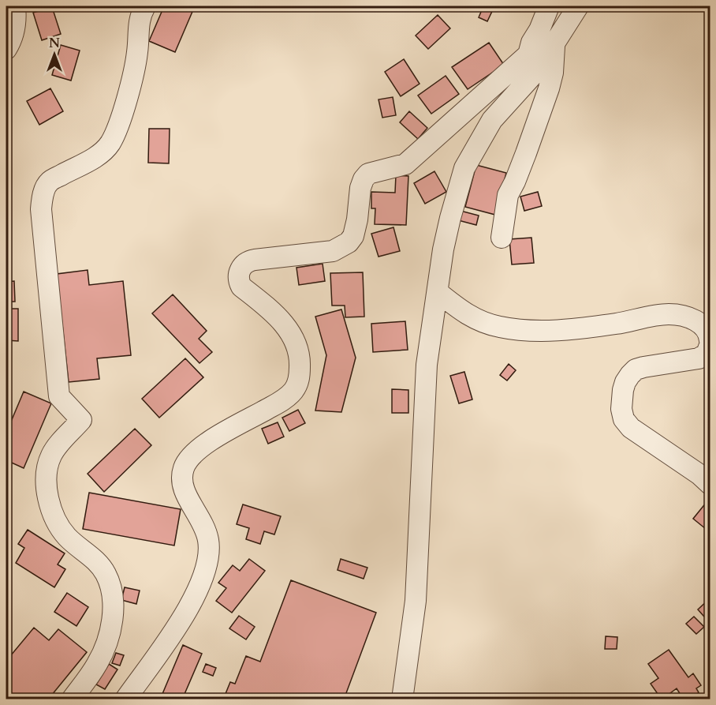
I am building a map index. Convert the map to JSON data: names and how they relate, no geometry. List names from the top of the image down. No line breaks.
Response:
{"north":"top"}
